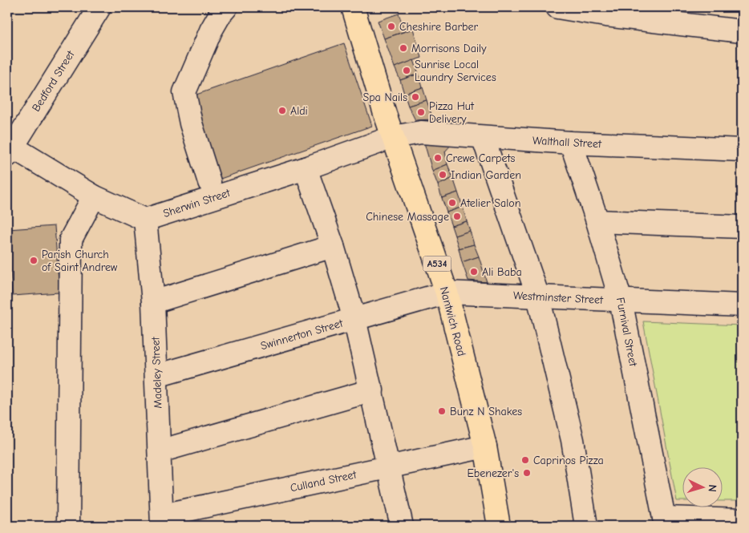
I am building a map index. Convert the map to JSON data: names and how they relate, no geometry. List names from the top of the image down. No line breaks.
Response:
{"streets":{"main road":["A534","Nantwich Road"],"street":["Bedford Street","Walthall Street","Sherwin Street","Westminster Street","Furnival Street","Swinnerton Street","Madeley Street","Culland Street"]},"crossings":[["Walthall Street","Sherwin Street"],["Walthall Street","Nantwich Road"],["Walthall Street","Furnival Street"],["Sherwin Street","Nantwich Road"],["Sherwin Street","Madeley Street"],["Westminster Street","Nantwich Road"],["Westminster Street","Furnival Street"],["Westminster Street","Swinnerton Street"],["Nantwich Road","Swinnerton Street"],["Nantwich Road","Culland Street"],["Swinnerton Street","Madeley Street"],["Madeley Street","Culland Street"]],"places":["Cheshire Barber","Morrisons Daily","Sunrise Local Laundry Services","Spa Nails","Aldi","Pizza Hut Delivery","Crewe Carpets","Indian Garden","Atelier Salon","Chinese Massage","Parish Church of Saint Andrew","Ali Baba","Bunz N Shakes","Caprinos Pizza","Ebenezer's"],"north":"right"}
